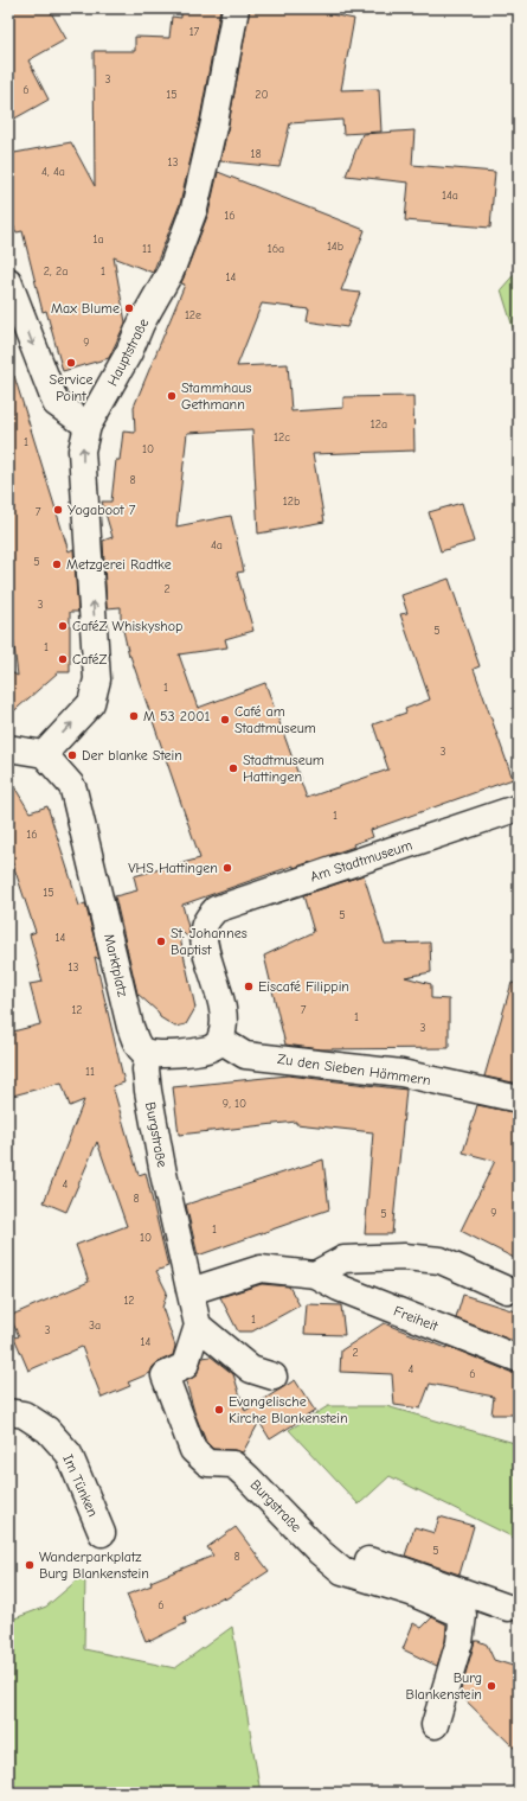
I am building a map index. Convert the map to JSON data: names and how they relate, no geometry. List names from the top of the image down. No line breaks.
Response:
{"streets":{"street":["Hauptstraße","Am Stadtmuseum","Marktplatz","Zu den Sieben Hämmern","Burgstraße","Freiheit","Im Tünken"]},"crossings":[["Hauptstraße","Marktplatz"],["Am Stadtmuseum","Zu den Sieben Hämmern"],["Marktplatz","Burgstraße"],["Burgstraße","Freiheit"]],"one_way":["Hauptstraße"],"places":["Max Blume","Service Point","Stammhaus Gethmann","Yogaboot 7","Metzgerei Radtke","CaféZ Whiskyshop","CaféZ","M 53 2001","Café am Stadtmuseum","Der blanke Stein","Stadtmuseum Hattingen","VHS Hattingen","St. Johannes Baptist","Eiscafé Filippin","Evangelische Kirche Blankenstein","Wanderparkplatz Burg Blankenstein","Burg Blankenstein"],"house_numbers":["17","3","6","15","20","18","13","4, 4a","14a","16","1a","14b","11","16a","2, 2a","1","14","12e","9","12a","12c","1","10","8","12b","7","4a","5","2","3","5","1","1","3","1","16","15","5","14","13","12","7","1","3","11","9, 10","4","8","9","5","1","10","12","1","3a","3","14","2","4","6","5","8","6"]}
